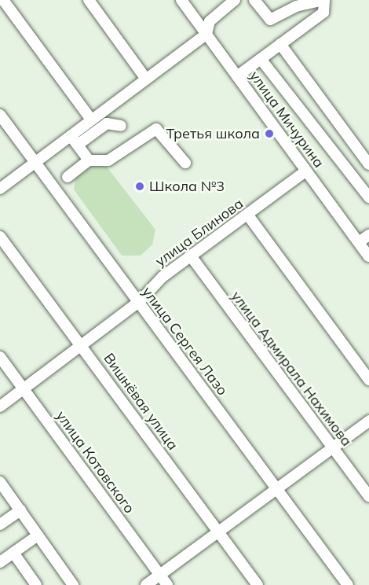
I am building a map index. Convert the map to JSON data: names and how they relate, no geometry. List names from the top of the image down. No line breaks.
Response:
{"streets":{"street":["улица Мичурина","улица Блинова","улица Сергея Лазо","улица Адмирала Нахимова","Вишнёвая улица","улица Котовского"]},"crossings":[["улица Мичурина","улица Блинова"],["улица Блинова","улица Сергея Лазо"],["улица Блинова","улица Адмирала Нахимова"],["улица Блинова","Вишнёвая улица"],["улица Блинова","улица Котовского"]],"places":["Третья школа","Школа №3"]}
